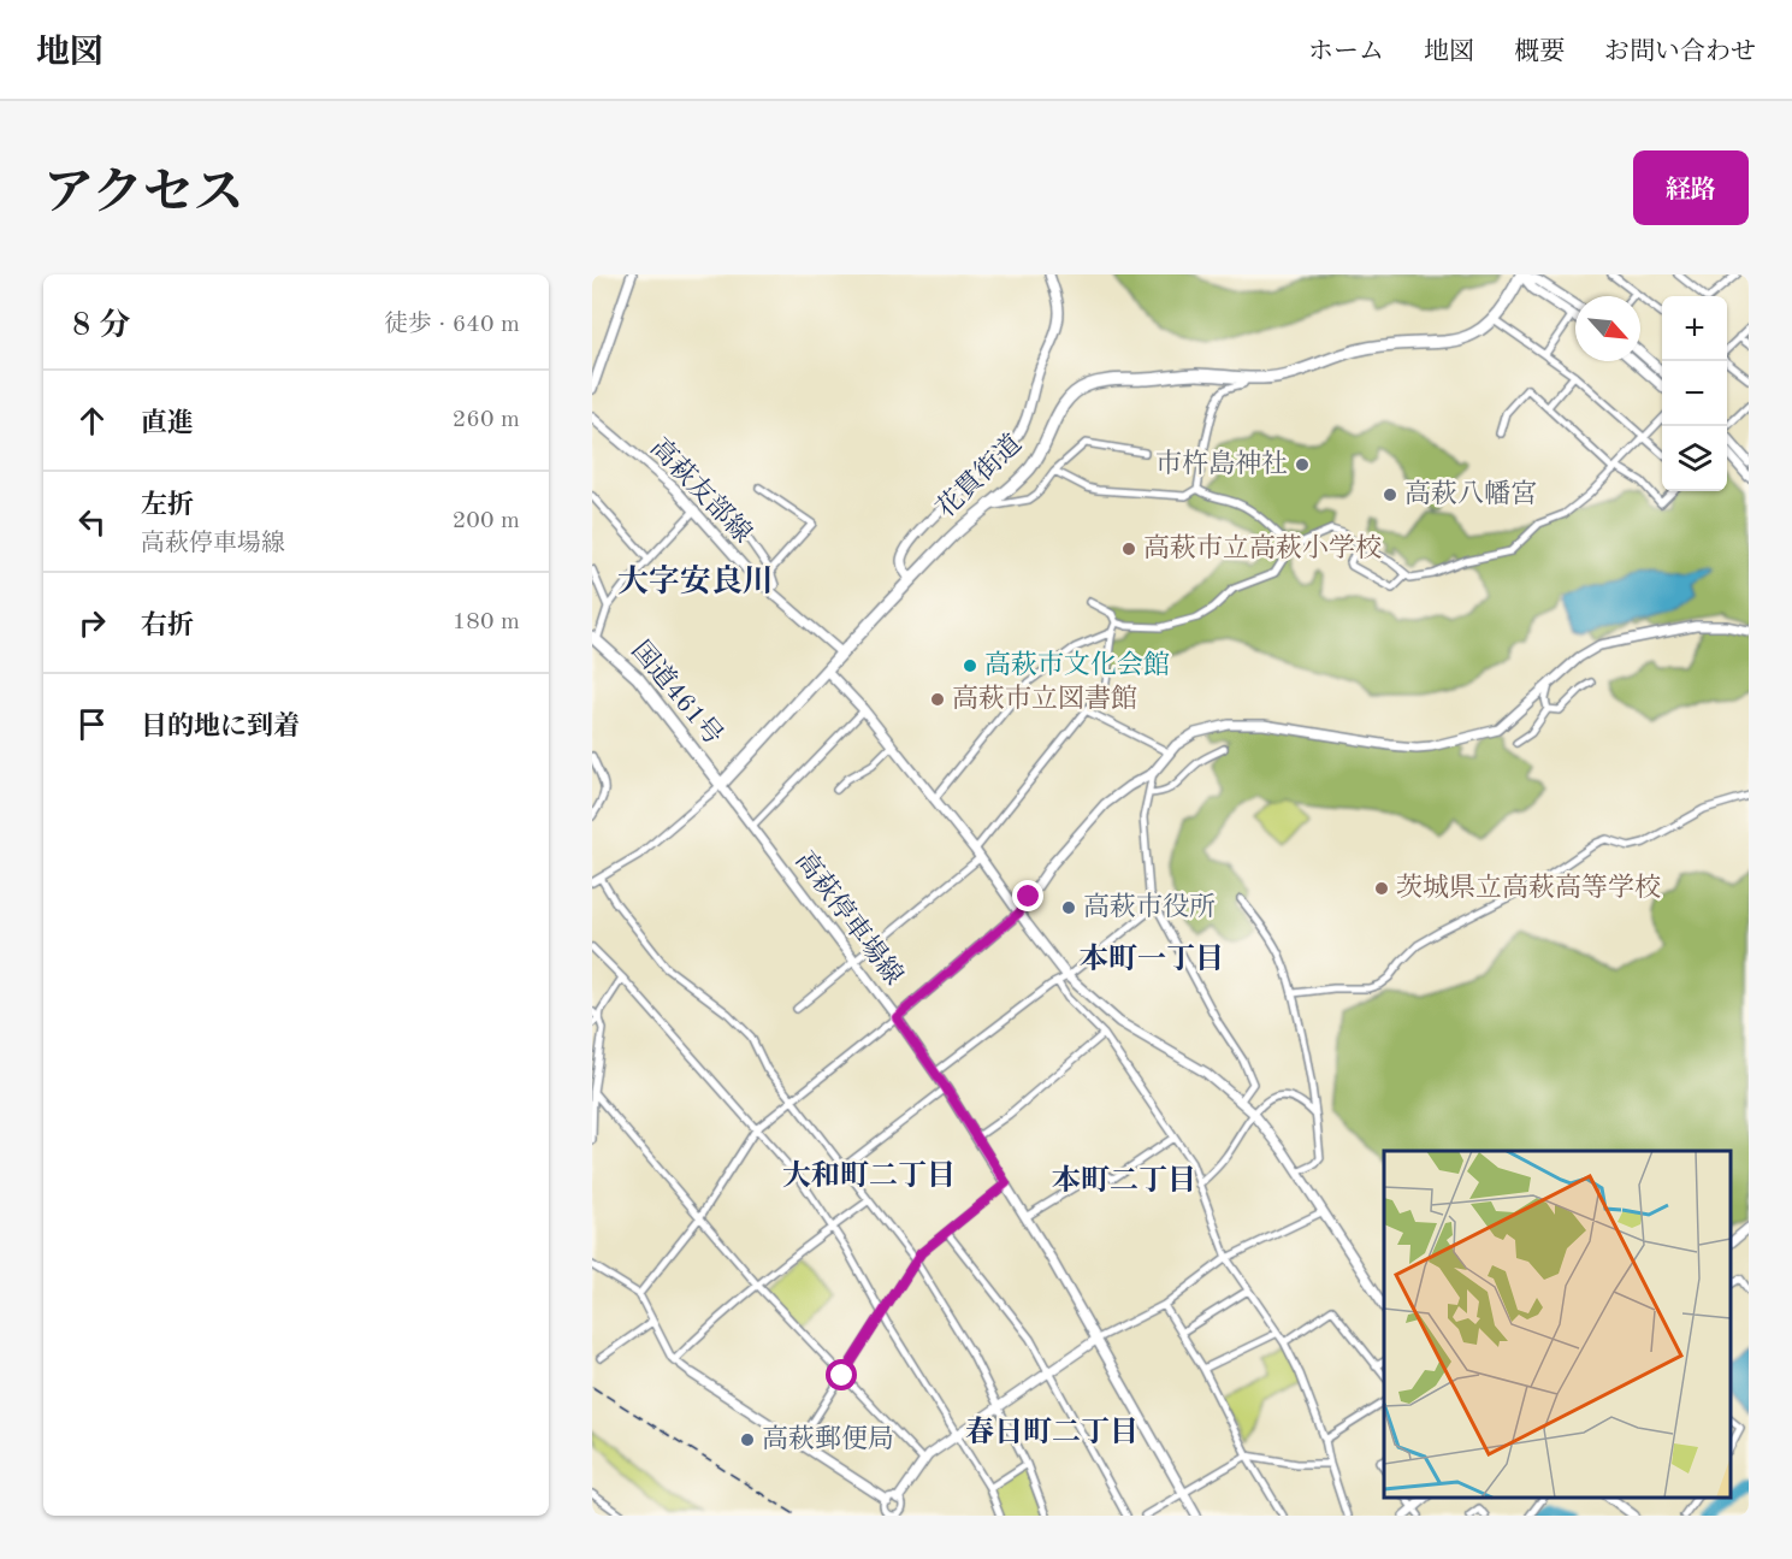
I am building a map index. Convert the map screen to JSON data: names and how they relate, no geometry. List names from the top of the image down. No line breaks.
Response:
{"streets":{"highway":["花貫街道","国道461号"],"street":["高萩友部線","高萩停車場線"]},"crossings":[["花貫街道","高萩友部線"],["花貫街道","国道461号"],["花貫街道","高萩停車場線"],["国道461号","高萩停車場線"]],"districts":["大字安良川","本町一丁目","大和町二丁目","本町二丁目","春日町二丁目"],"places":["市杵島神社","高萩八幡宮","高萩市立高萩小学校","高萩市文化会館","高萩市立図書館","茨城県立高萩高等学校","高萩市役所","高萩郵便局"],"north":"bottom right","page":{"header":"地図","nav":["ホーム","地図","概要","お問い合わせ"],"title":"アクセス","buttons":"経路","heading":["8 分","徒歩 · 640 m"],"map_buttons":["+","−"],"list":[["直進","260 m"],["左折","高萩停車場線","200 m"],["右折","180 m"],"目的地に到着"]}}
